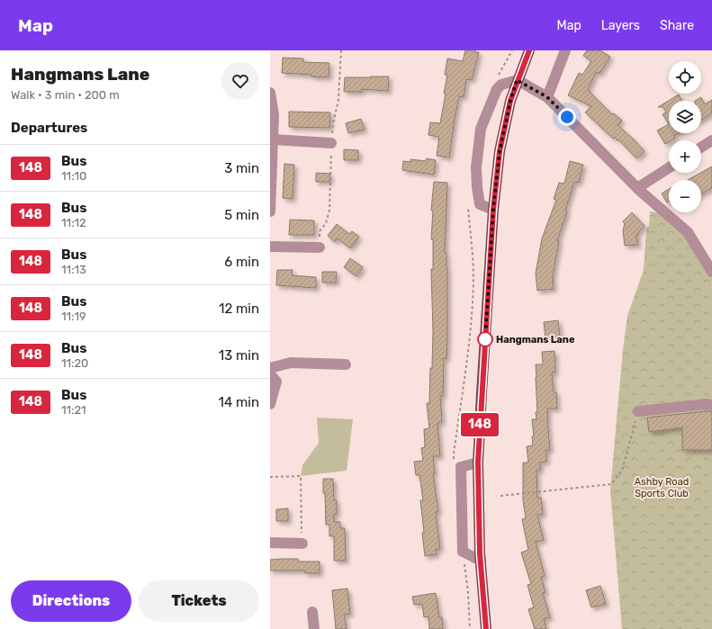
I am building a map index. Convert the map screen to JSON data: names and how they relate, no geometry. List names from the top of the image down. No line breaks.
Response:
{"parks":["Ashby Road Sports Club"],"places":["Hangmans Lane"],"lines":["bus line 148"],"page":{"header":"Map","nav":["Map","Layers","Share"],"heading":[["Hangmans Lane","Walk · 3 min · 200 m"],"Departures"],"on_map":"148","map_buttons":["+","−"],"list":[{"mark":"148","name":"Bus","note":"11:10","value":"3 min"},{"mark":"148","name":"Bus","note":"11:12","value":"5 min"},{"mark":"148","name":"Bus","note":"11:13","value":"6 min"},{"mark":"148","name":"Bus","note":"11:19","value":"12 min"},{"mark":"148","name":"Bus","note":"11:20","value":"13 min"},{"mark":"148","name":"Bus","note":"11:21","value":"14 min"}],"buttons":["Directions","Tickets"]}}
